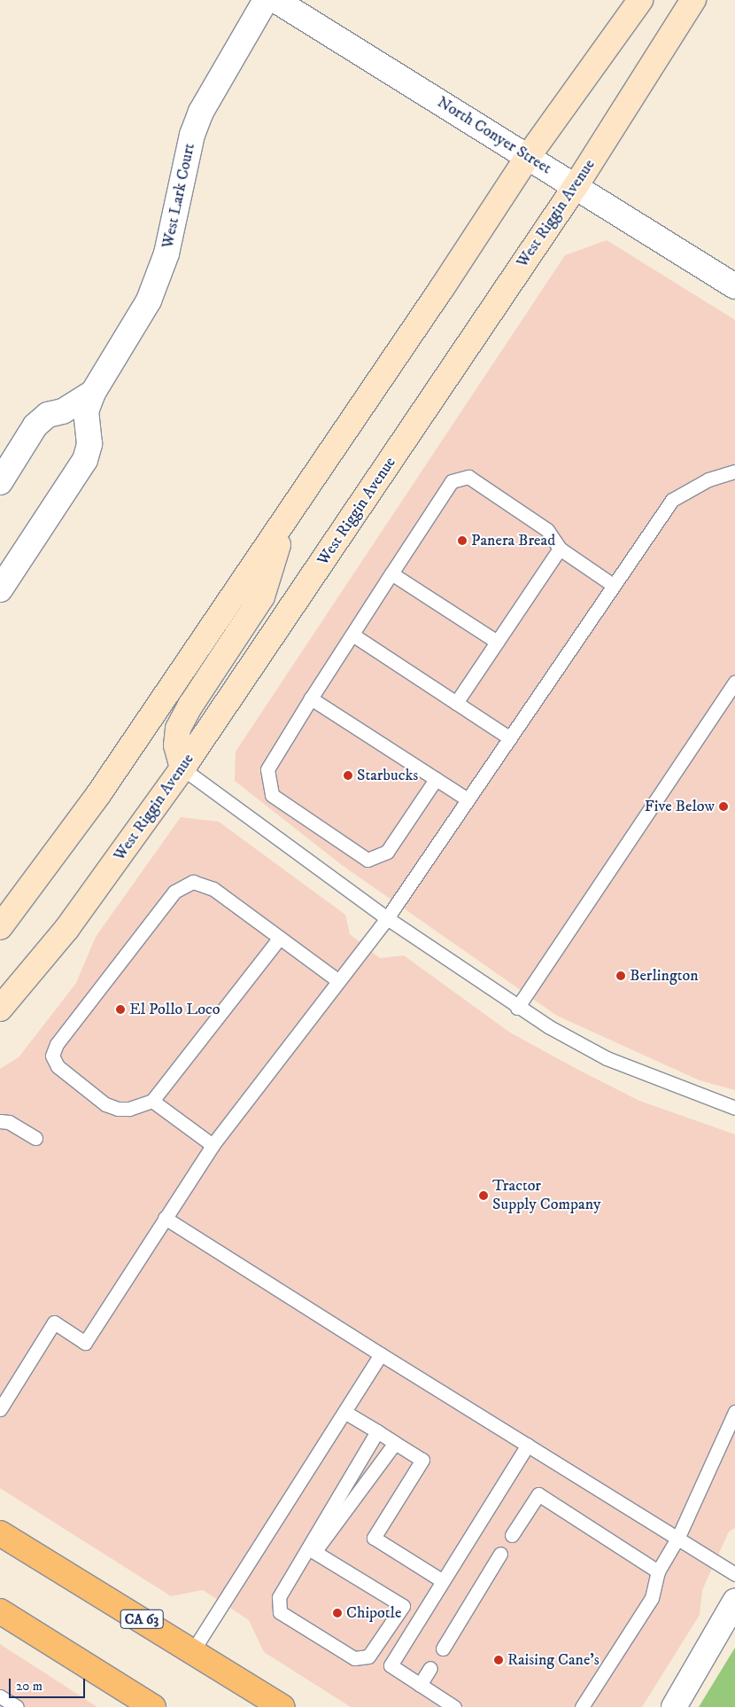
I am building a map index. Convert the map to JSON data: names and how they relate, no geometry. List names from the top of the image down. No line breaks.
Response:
{"streets":{"main road":["West Riggin Avenue","CA 63"],"street":["North Conyer Street","West Lark Court"]},"crossings":[["North Conyer Street","West Riggin Avenue"]],"places":["Panera Bread","Starbucks","Five Below","Berlington","El Pollo Loco","Tractor Supply Company","Chipotle","Raising Cane's"],"scale_bar":"20 m"}
